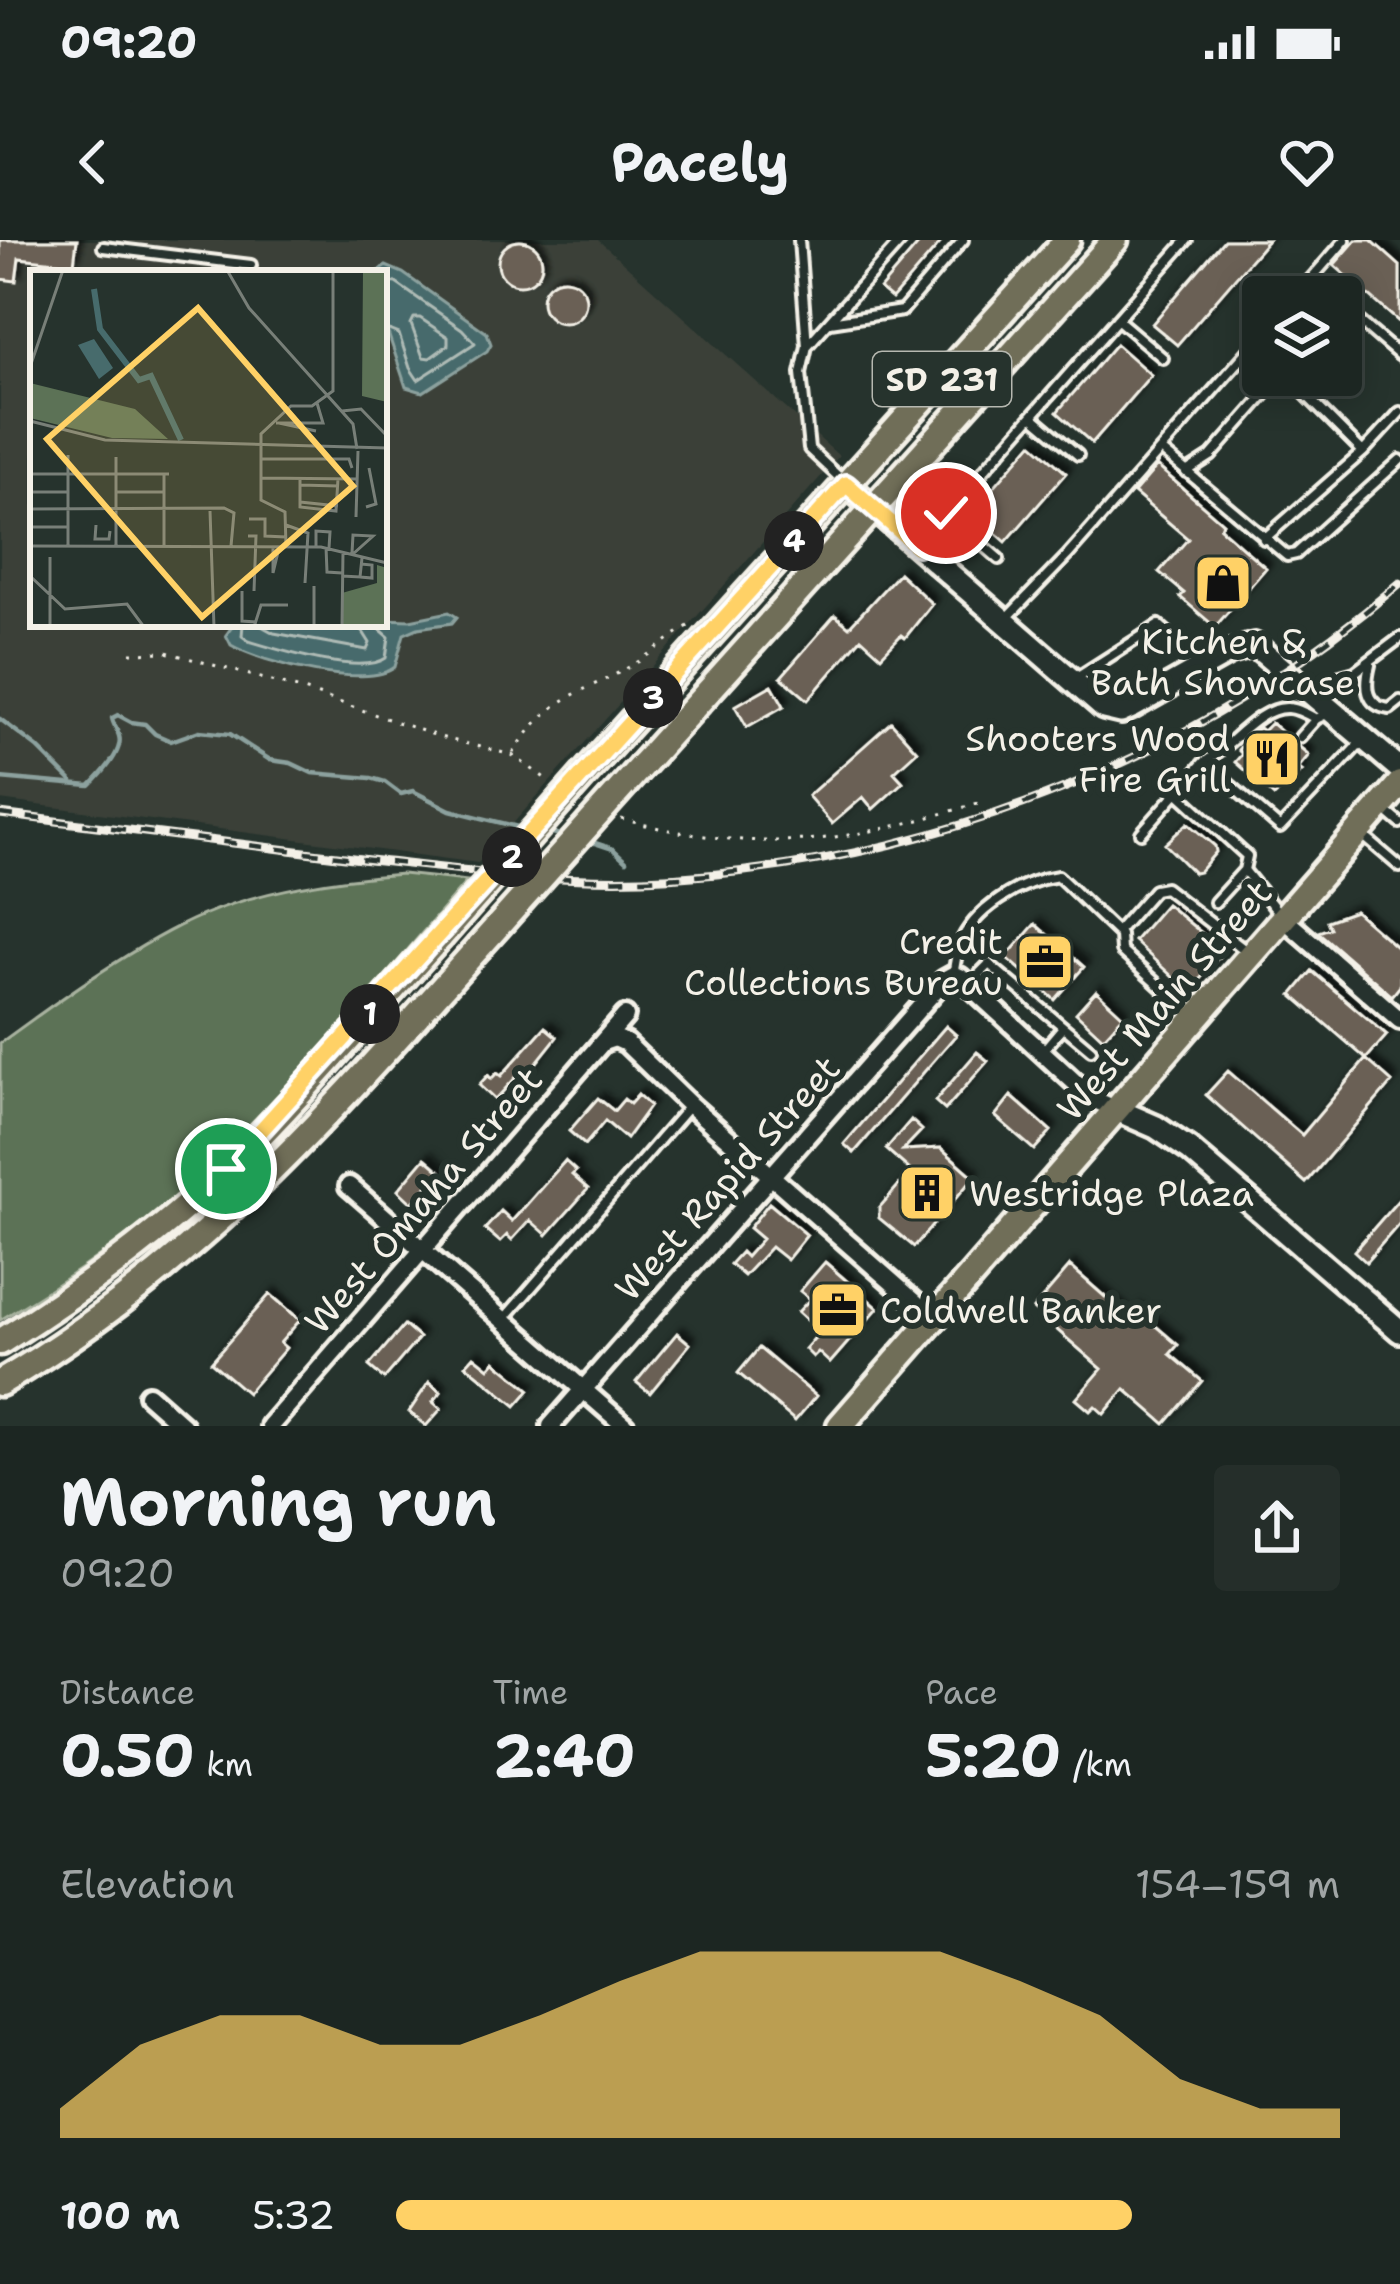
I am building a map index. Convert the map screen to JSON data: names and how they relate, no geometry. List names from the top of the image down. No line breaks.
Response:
{"streets":{"main road":["SD 231","West Main Street"],"street":["West Rapid Street","West Omaha Street"]},"places":{"shop":["Kitchen & Bath Showcase"],"restaurant":["Shooters Wood Fire Grill"],"office":["Credit Collections Bureau","Coldwell Banker"],"building":["Westridge Plaza"]},"page":{"status":"09:20","header":"Pacely","pins":["4","3","2","1"],"heading":["Morning run","09:20"],"stats":[["Distance","0.50 km"],["Time","2:40"],["Pace","5:20 /km"]],"chart":["Elevation","154–159 m"],"list":[{"name":"100 m","note":"5:32"}]}}
